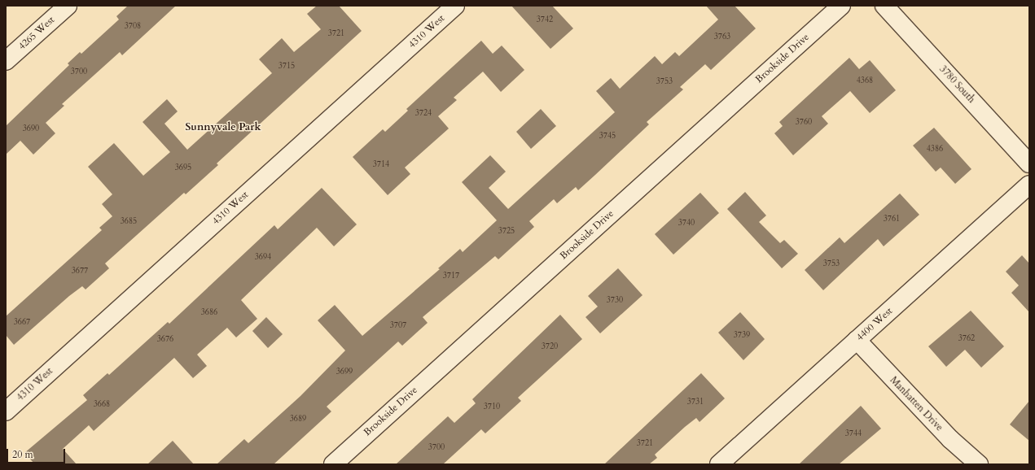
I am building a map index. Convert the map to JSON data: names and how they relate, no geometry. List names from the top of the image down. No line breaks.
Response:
{"streets":{"street":["4310 West","4265 West","Brookside Drive","3780 South","4400 West","Manhatten Drive"]},"crossings":[["4400 West","Manhatten Drive"]],"districts":["Sunnyvale Park"],"house_numbers":["3742","3708","3721","3763","3715","3700","4368","3753","3724","3760","3690","3745","4386","3714","3695","3761","3685","3740","3725","3694","3753","3677","3717","3730","3686","3667","3707","3739","3762","3676","3720","3699","3731","3668","3710","3689","3744","3721","3700"],"scale_bar":"20 m"}
